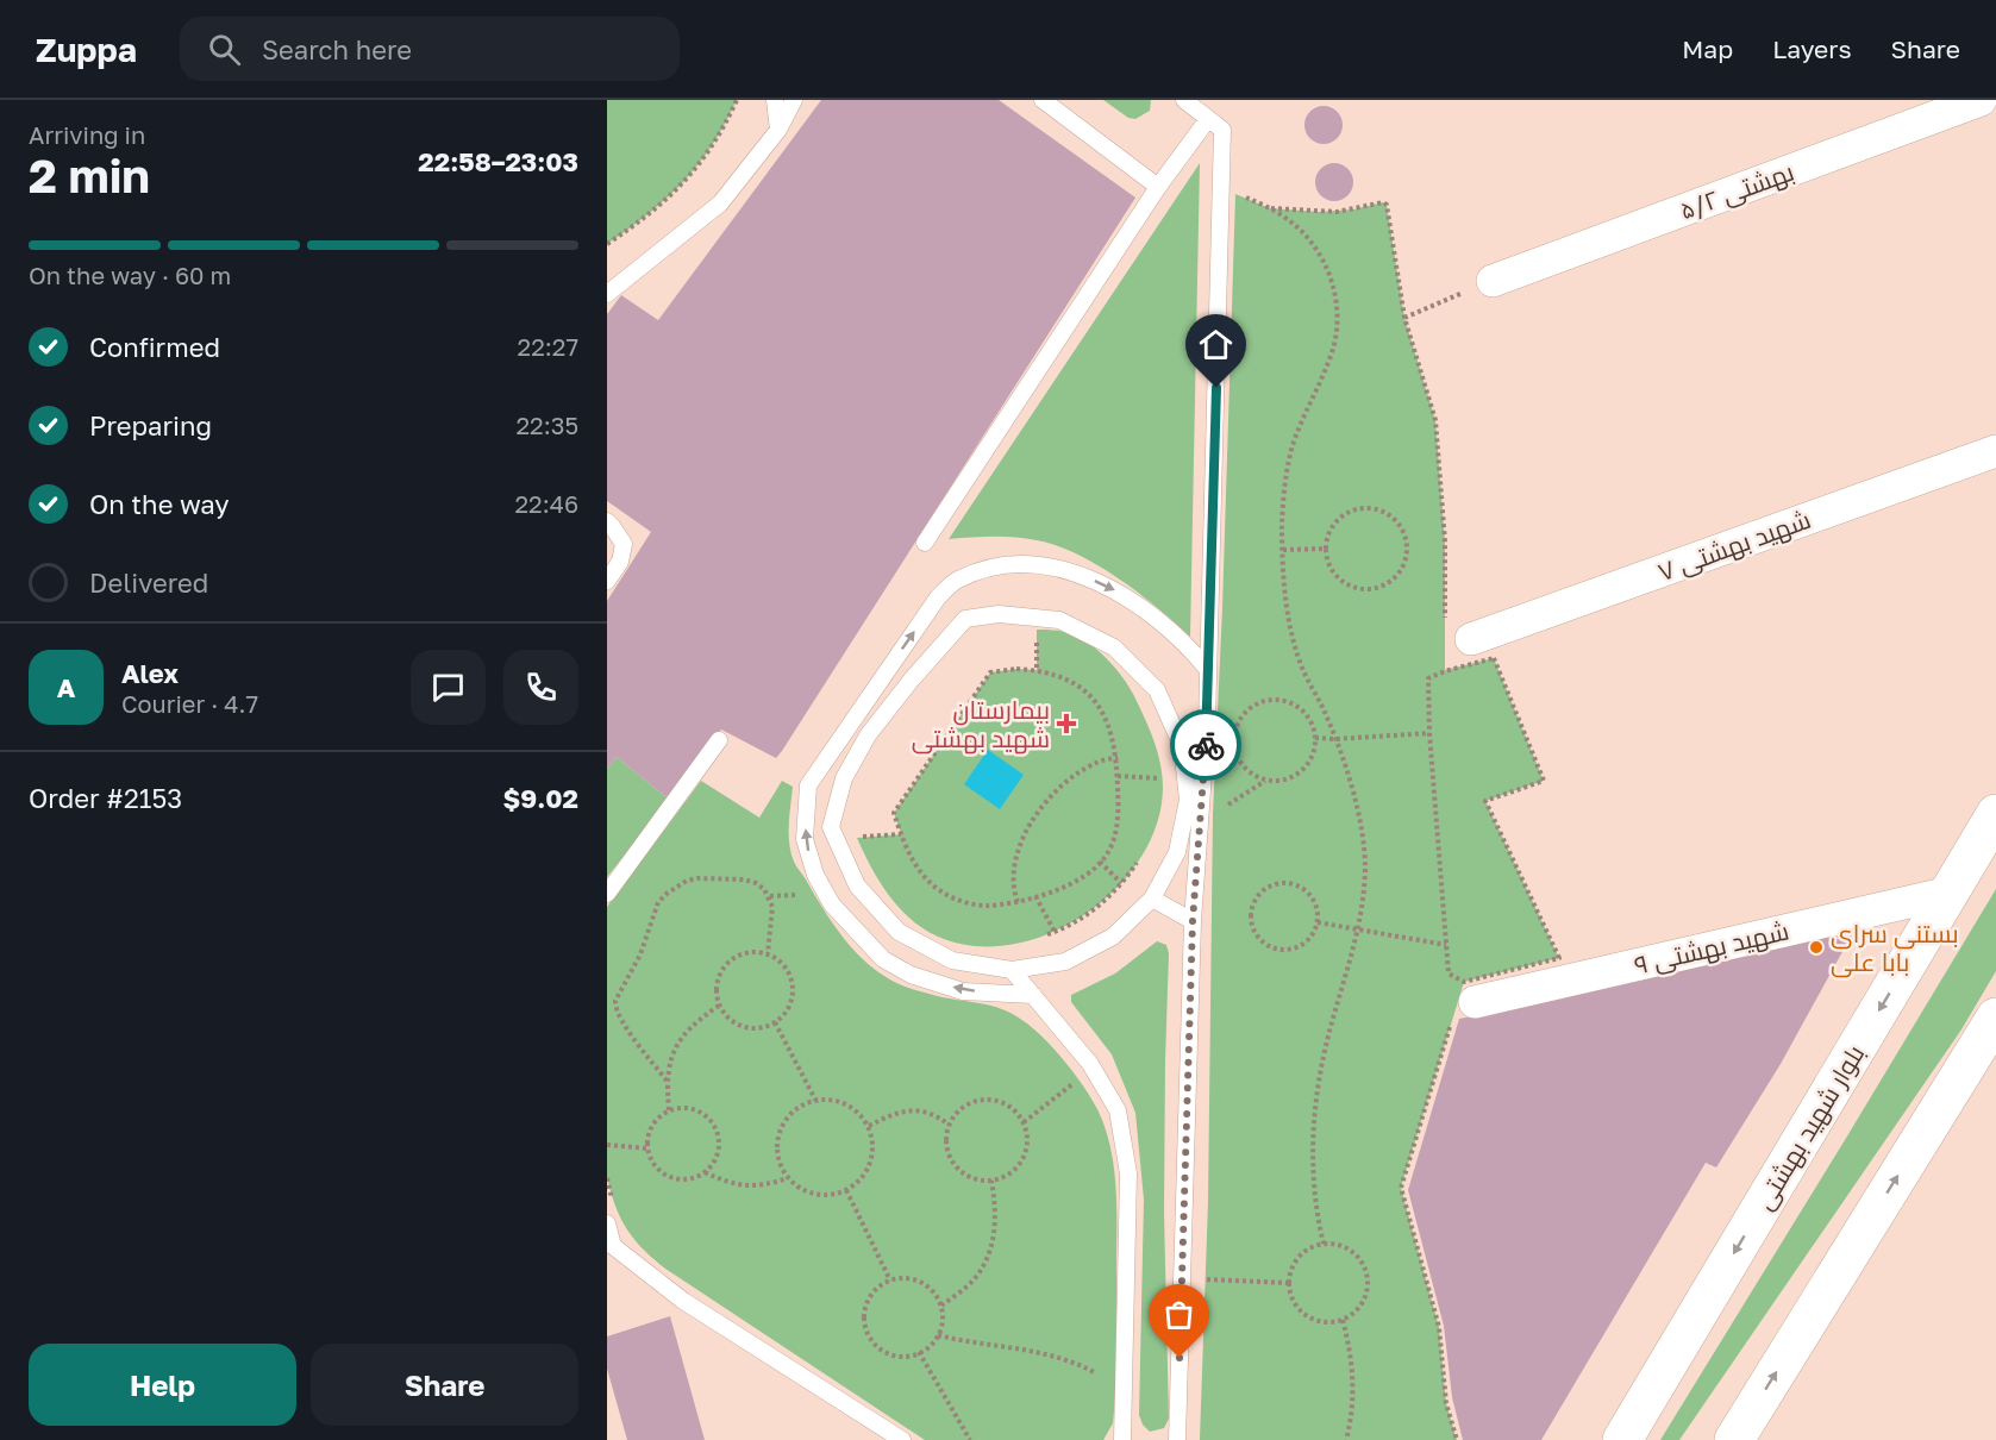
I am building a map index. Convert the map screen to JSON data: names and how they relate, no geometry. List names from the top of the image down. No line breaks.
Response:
{"streets":{"main road":["بلوار شهید بهشتی"],"street":["بهشتی ۵/۲","شهید بهشتی ۷","شهید بهشتی ۹"]},"crossings":[["شهید بهشتی ۹","بلوار شهید بهشتی"]],"places":{"health":["بیمارستان شهید بهشتی"],"other":["بستنی سرای بابا علی"]},"page":{"header":"Zuppa","search":"Search here","nav":["Map","Layers","Share"],"heading":["2 min","Arriving in","22:58–23:03"],"panel":["Alex","Courier · 4.7","Order #2153","$9.02"],"bar":"On the way · 60 m","list":[["Confirmed","22:27"],["Preparing","22:35"],["On the way","22:46"],"Delivered"],"round":"A","buttons":["Help","Share"]}}
